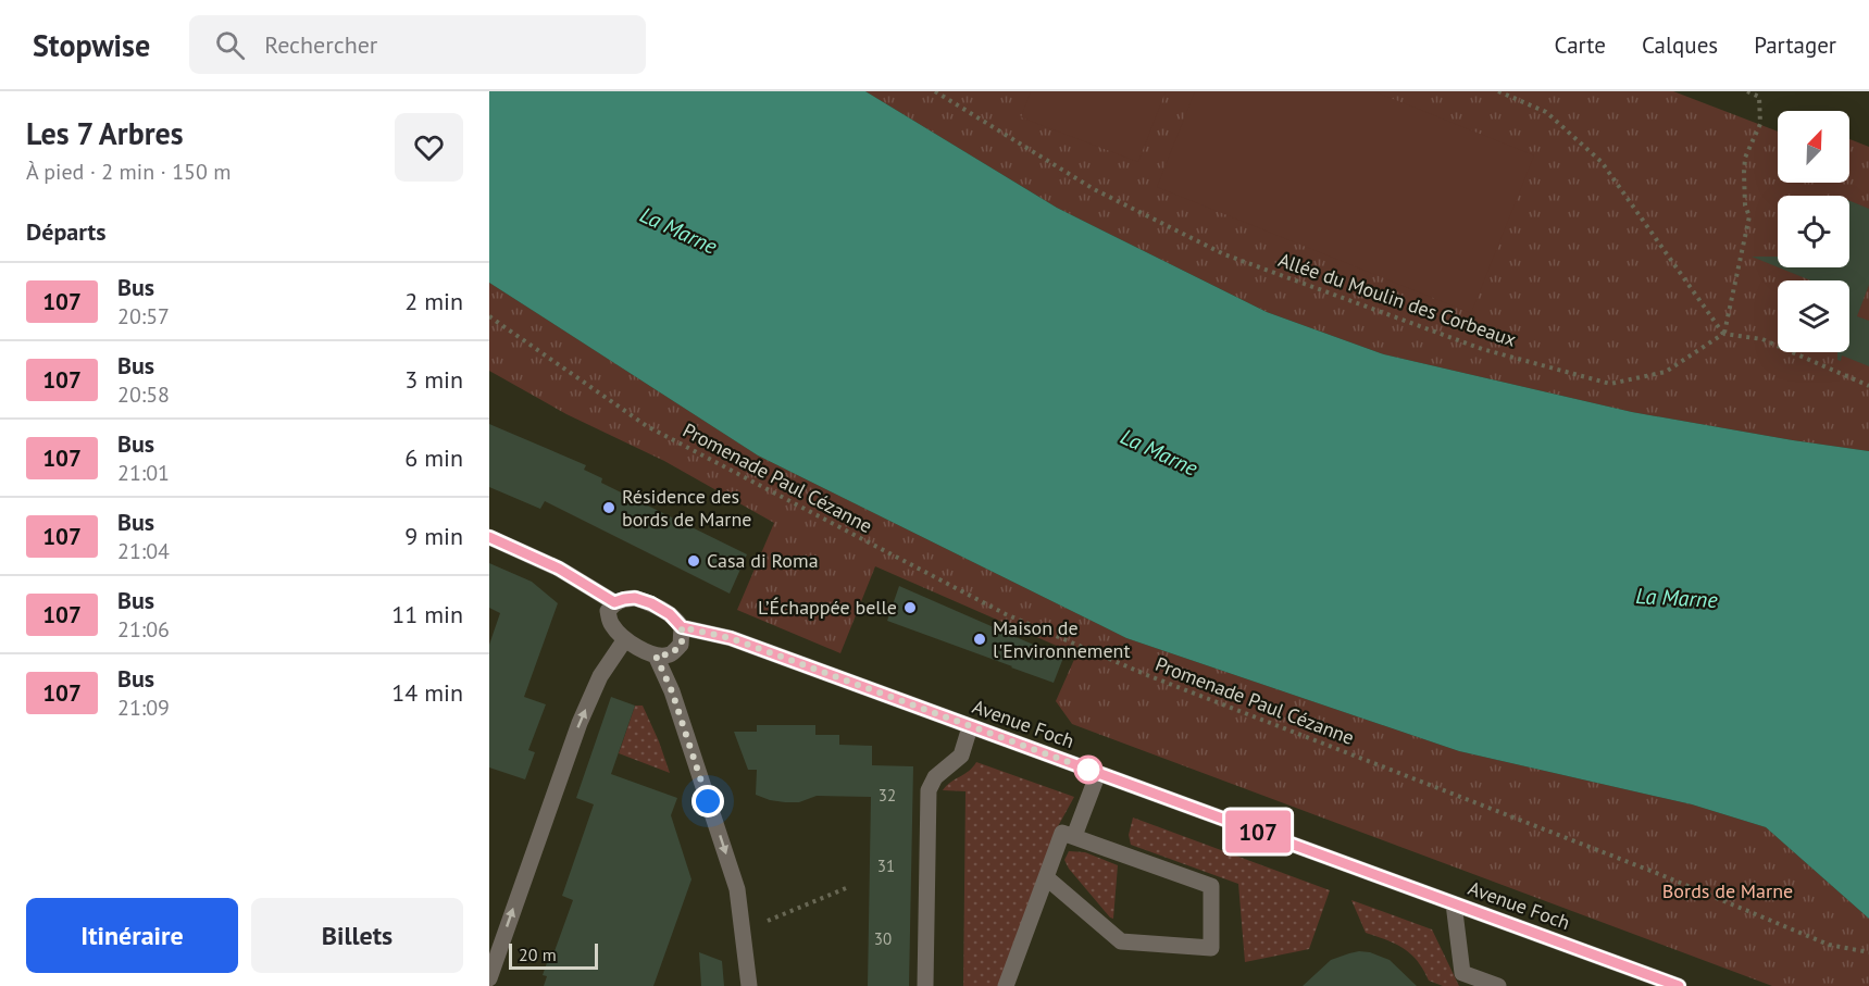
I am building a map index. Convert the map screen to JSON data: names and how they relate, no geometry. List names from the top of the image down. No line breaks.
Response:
{"streets":{"street":["Avenue Foch"],"path":["Allée du Moulin des Corbeaux","Promenade Paul Cézanne"]},"water":["La Marne"],"parks":["Bords de Marne"],"places":["Résidence des bords de Marne","Casa di Roma","L’Échappée belle","Maison de l'Environnement"],"lines":["bus line 107"],"house_numbers":["32","31","30"],"scale_bar":"20 m","north":"top right","page":{"header":"Stopwise","search":"Rechercher","nav":["Carte","Calques","Partager"],"heading":[["Les 7 Arbres","À pied · 2 min · 150 m"],"Départs"],"on_map":"107","list":[{"mark":"107","name":"Bus","note":"20:57","value":"2 min"},{"mark":"107","name":"Bus","note":"20:58","value":"3 min"},{"mark":"107","name":"Bus","note":"21:01","value":"6 min"},{"mark":"107","name":"Bus","note":"21:04","value":"9 min"},{"mark":"107","name":"Bus","note":"21:06","value":"11 min"},{"mark":"107","name":"Bus","note":"21:09","value":"14 min"}],"buttons":["Itinéraire","Billets"],"scale":"20 m"}}
